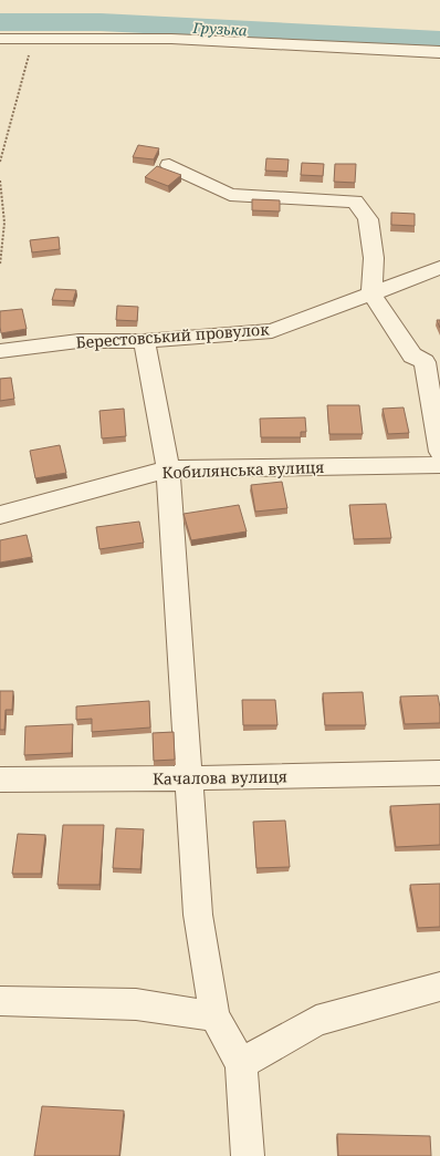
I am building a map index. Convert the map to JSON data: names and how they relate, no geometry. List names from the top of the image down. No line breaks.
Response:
{"streets":{"street":["Берестовський провулок","Кобилянська вулиця","Качалова вулиця"]},"water":["Грузька"]}
